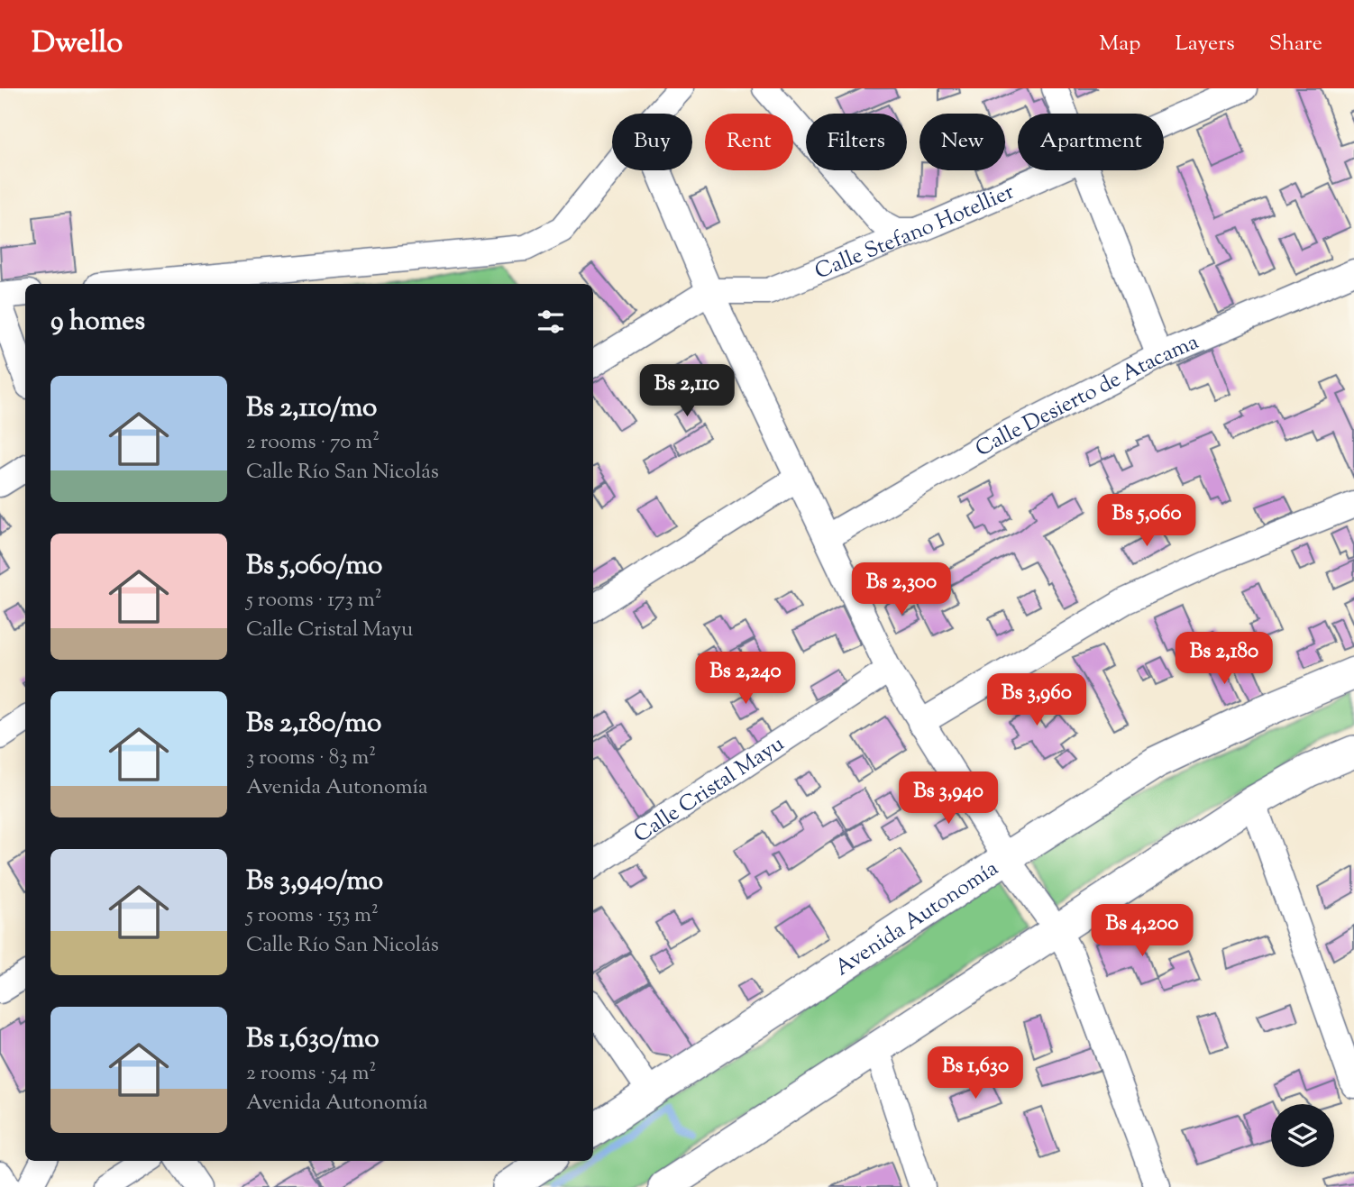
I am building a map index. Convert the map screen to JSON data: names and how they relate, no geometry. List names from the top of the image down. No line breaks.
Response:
{"streets":{"street":["Calle Stefano Hotellier","Calle Desierto de Atacama","Calle Cristal Mayu","Avenida Autonomía"]},"page":{"header":"Dwello","nav":["Map","Layers","Share"],"chip":["Buy","Rent","Filters","New","Apartment"],"heading":"9 homes","list":[{"name":"Bs 2,110/mo","note":"2 rooms · 70 m² · Calle Río San Nicolás"},{"name":"Bs 5,060/mo","note":"5 rooms · 173 m² · Calle Cristal Mayu"},{"name":"Bs 2,180/mo","note":"3 rooms · 83 m² · Avenida Autonomía"},{"name":"Bs 3,940/mo","note":"5 rooms · 153 m² · Calle Río San Nicolás"},{"name":"Bs 1,630/mo","note":"2 rooms · 54 m² · Avenida Autonomía"}],"price":["Bs 2,110","Bs 5,060","Bs 2,300","Bs 2,180","Bs 2,240","Bs 3,960","Bs 3,940","Bs 4,200","Bs 1,630"]}}
